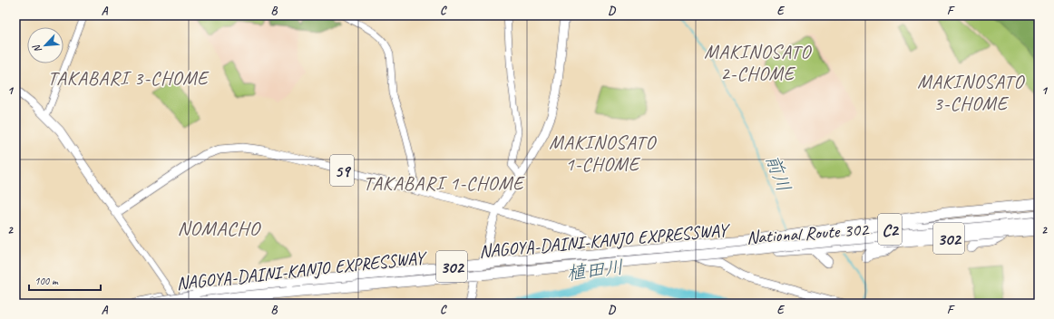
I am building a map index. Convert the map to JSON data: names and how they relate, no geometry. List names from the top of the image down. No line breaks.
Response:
{"streets":{"highway":["C2","National Route 302","302","NAGOYA-DAINI-KANJO EXPRESSWAY"],"main road":["59"]},"districts":["MAKINOSATO 2-CHOME","TAKABARI 3-CHOME","MAKINOSATO 3-CHOME","MAKINOSATO 1-CHOME","TAKABARI 1-CHOME","NOMACHO"],"water":["前川","植田川"],"scale_bar":"100 m","north":"bottom left","grid":{"columns":["A","B","C","D","E","F"],"rows":["1","2"]}}
